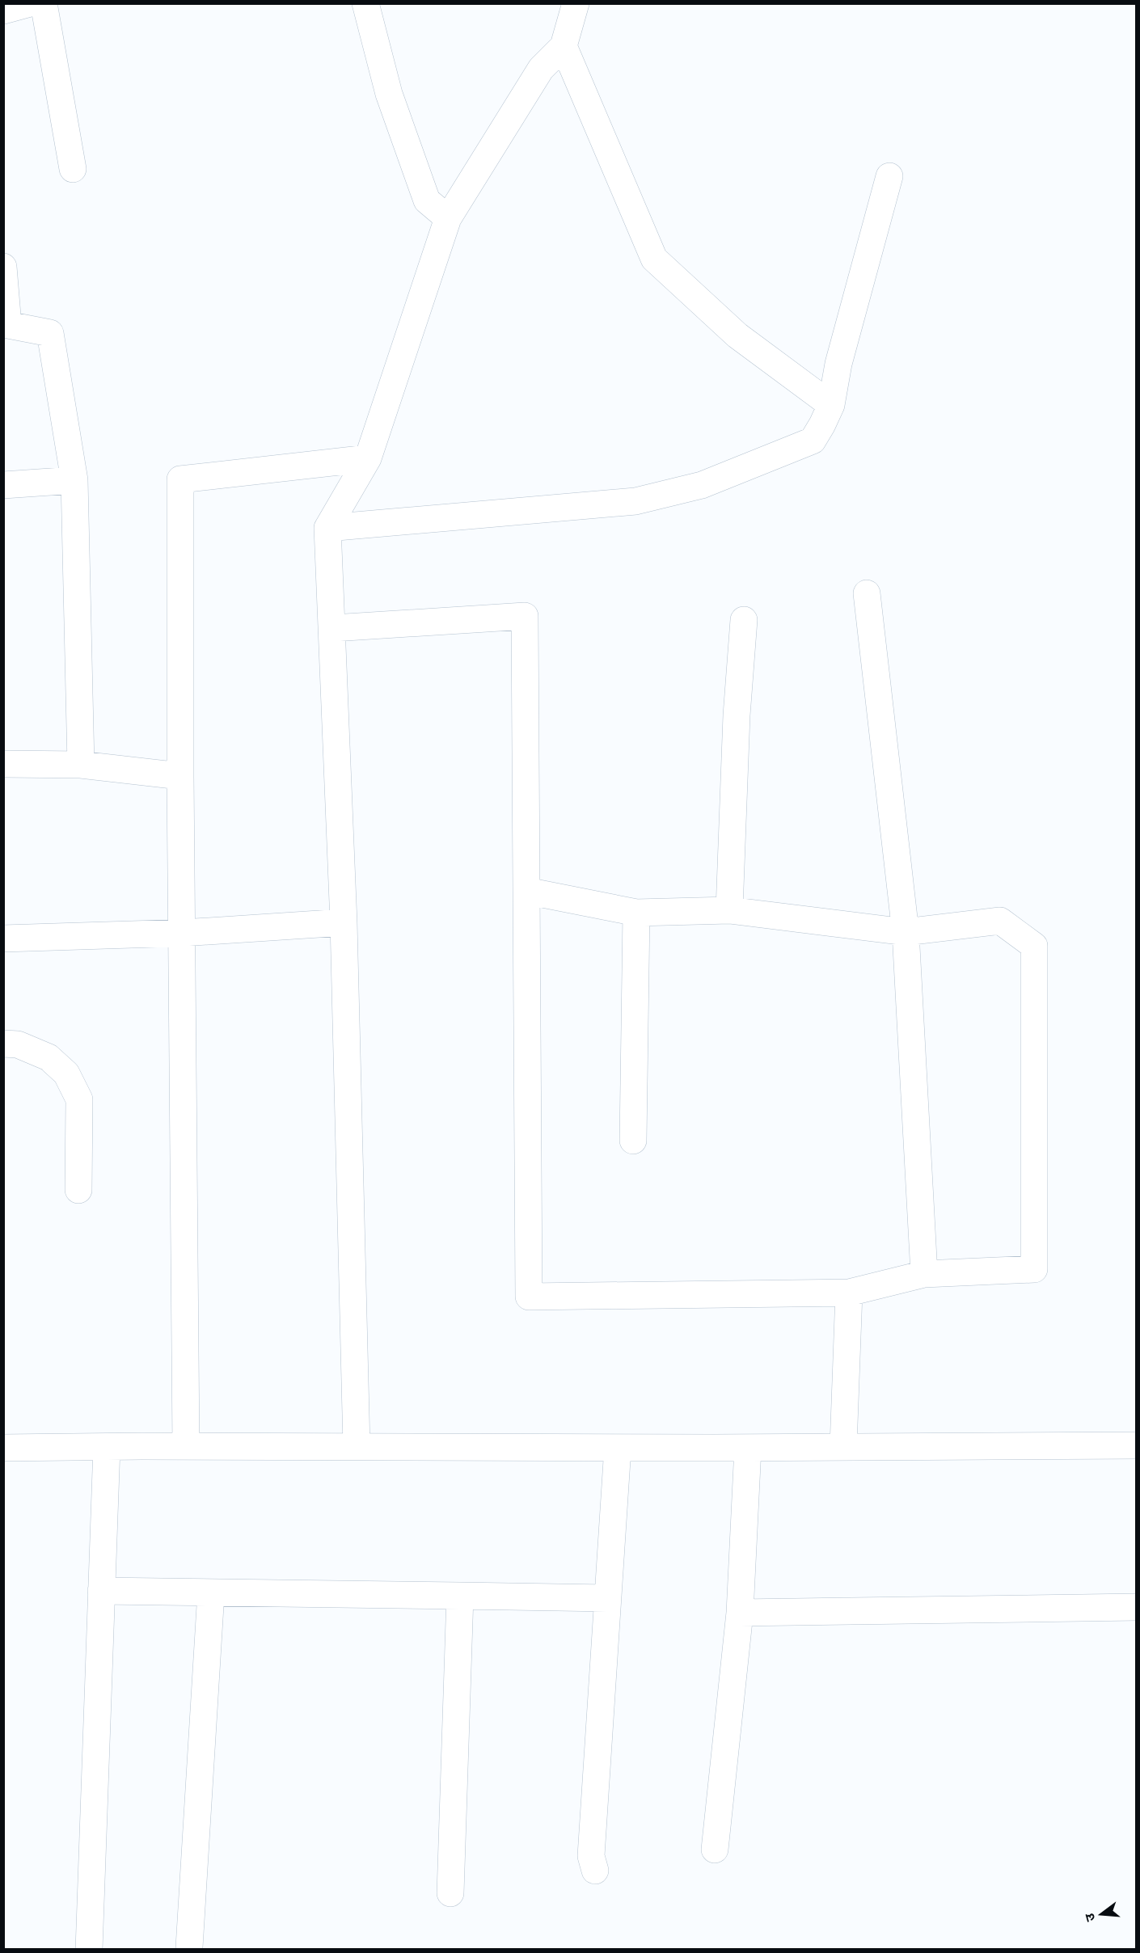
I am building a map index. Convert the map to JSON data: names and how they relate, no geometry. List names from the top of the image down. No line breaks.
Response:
{"north":"left"}
